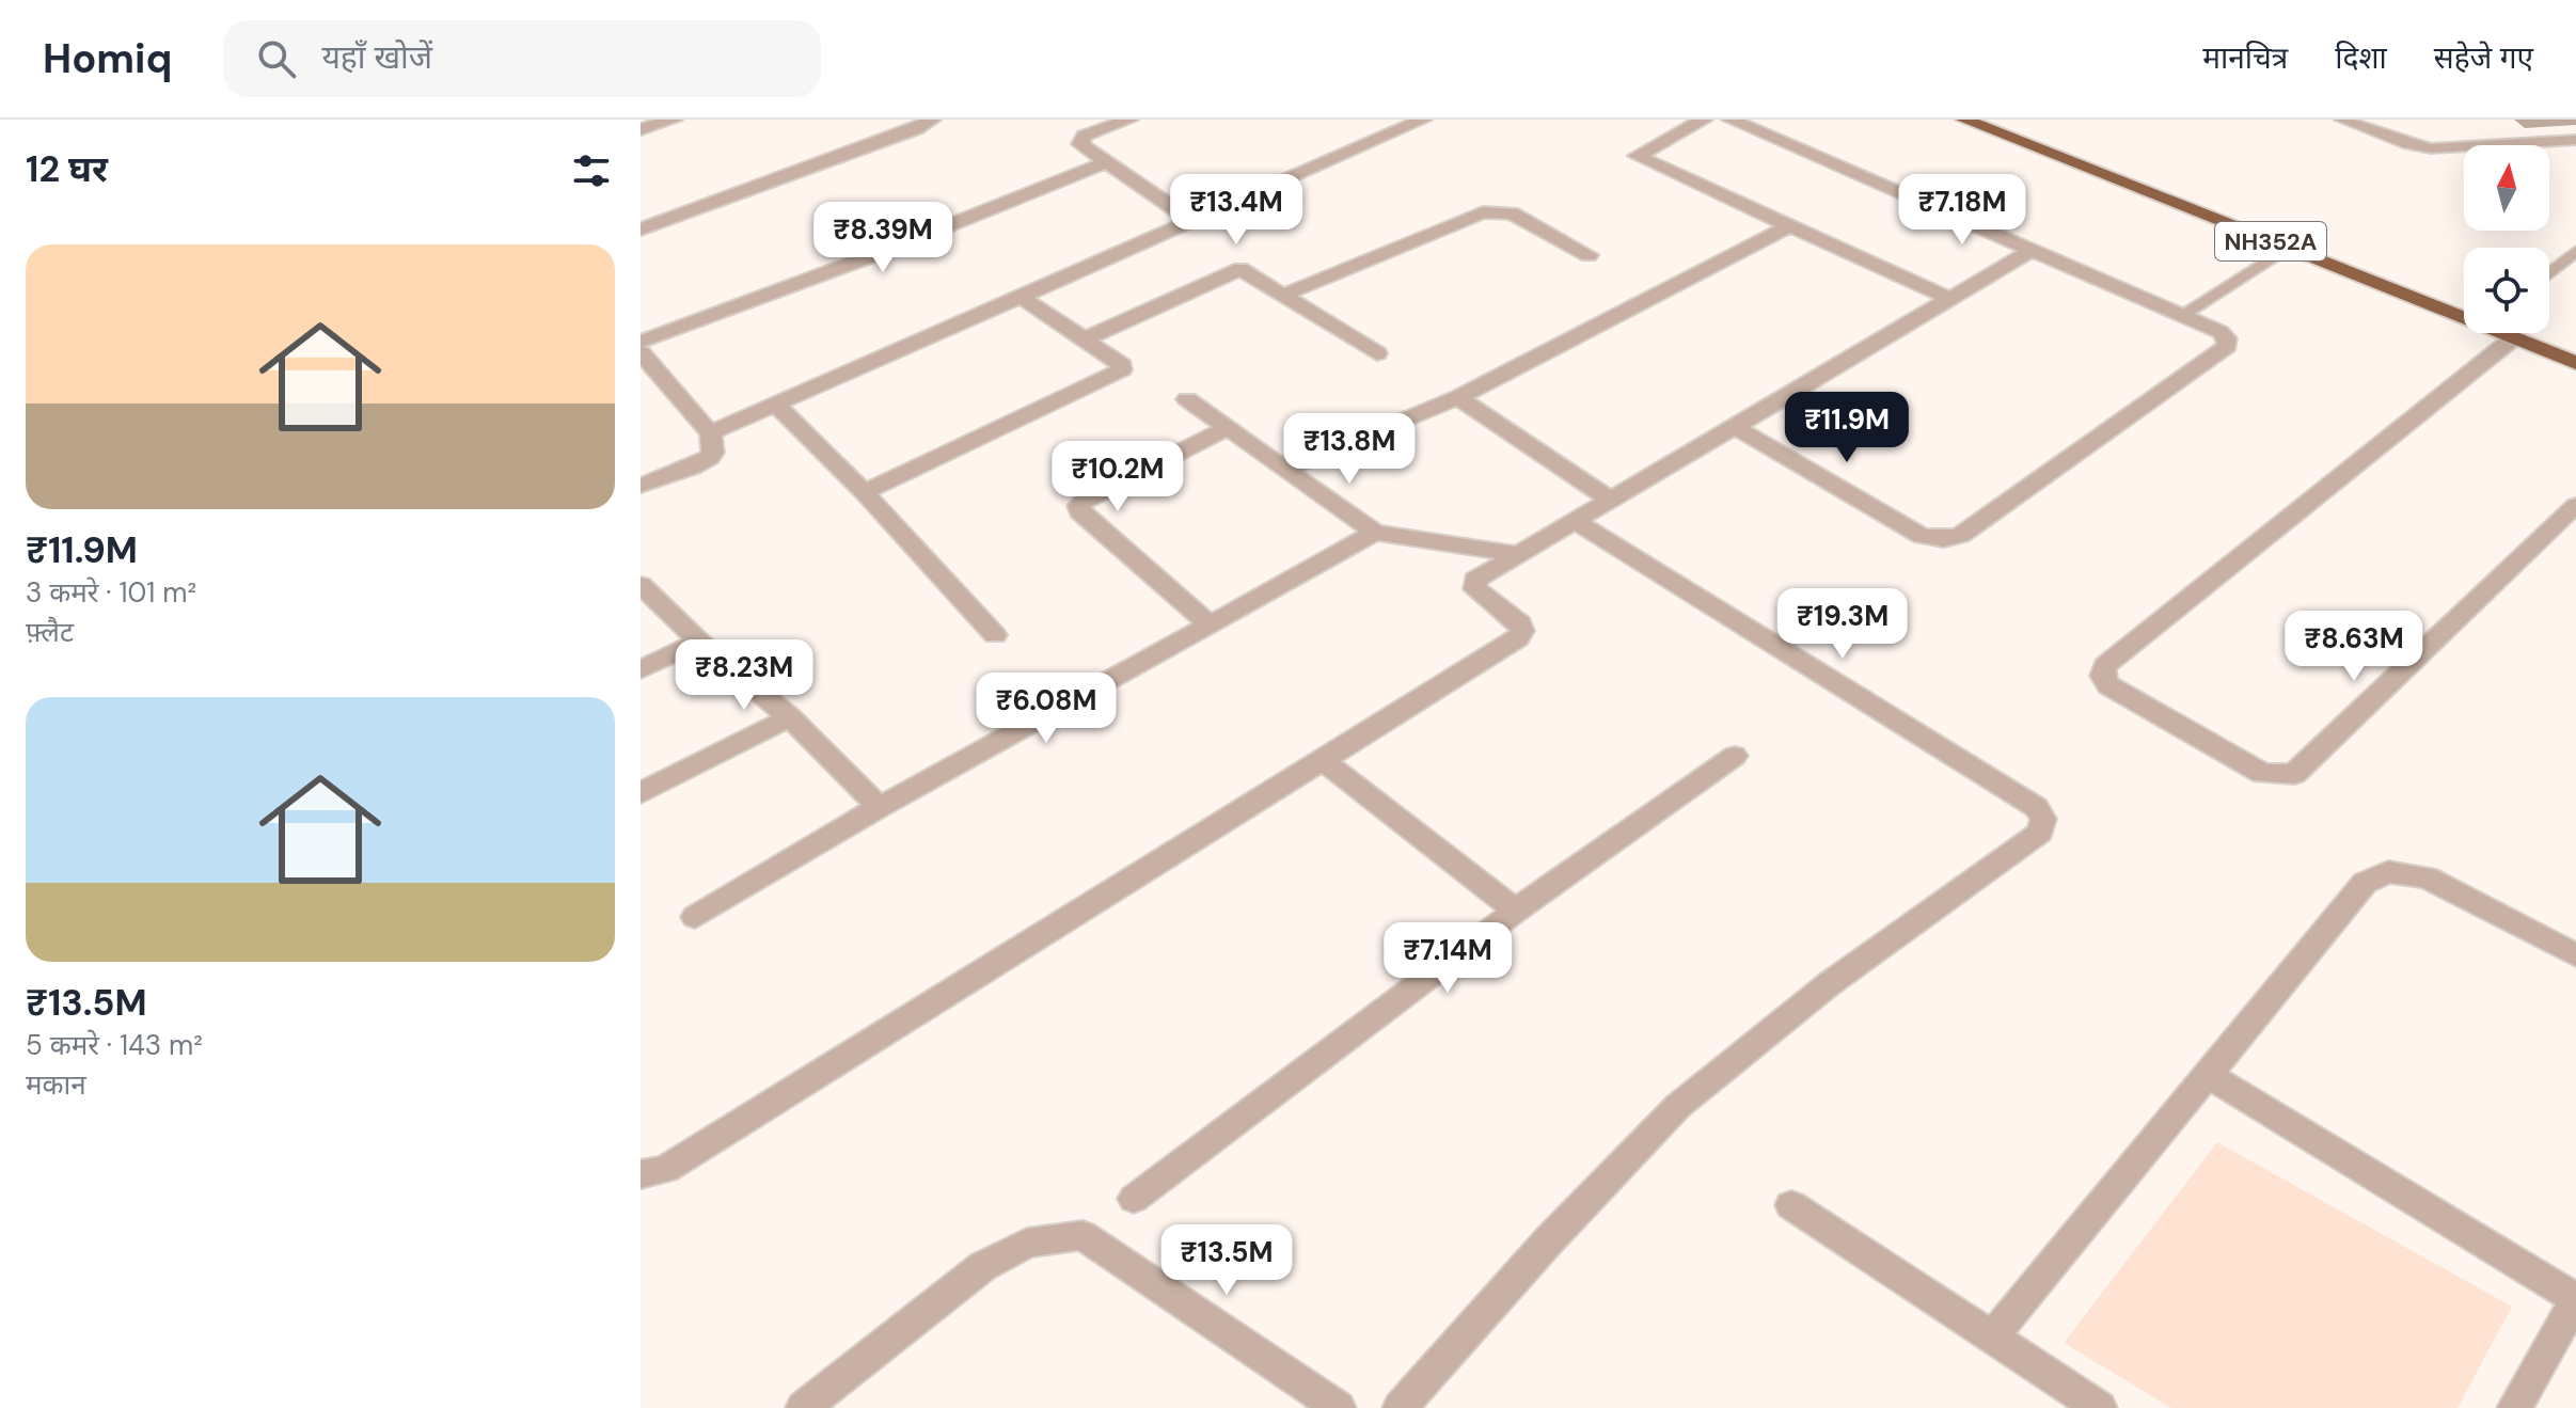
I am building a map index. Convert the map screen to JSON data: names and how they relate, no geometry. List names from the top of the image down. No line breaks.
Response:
{"streets":{"highway":["NH352A"]},"north":"top","page":{"header":"Homiq","search":"यहाँ खोजें","nav":["मानचित्र","दिशा","सहेजे गए"],"heading":"12 घर","price":["₹13.4M","₹7.18M","₹8.39M","₹11.9M","₹13.8M","₹10.2M","₹19.3M","₹8.63M","₹8.23M","₹6.08M","₹7.14M","₹13.5M"],"list":[{"name":"₹11.9M","note":"3 कमरे · 101 m² · फ़्लैट"},{"name":"₹13.5M","note":"5 कमरे · 143 m² · मकान"}]}}
